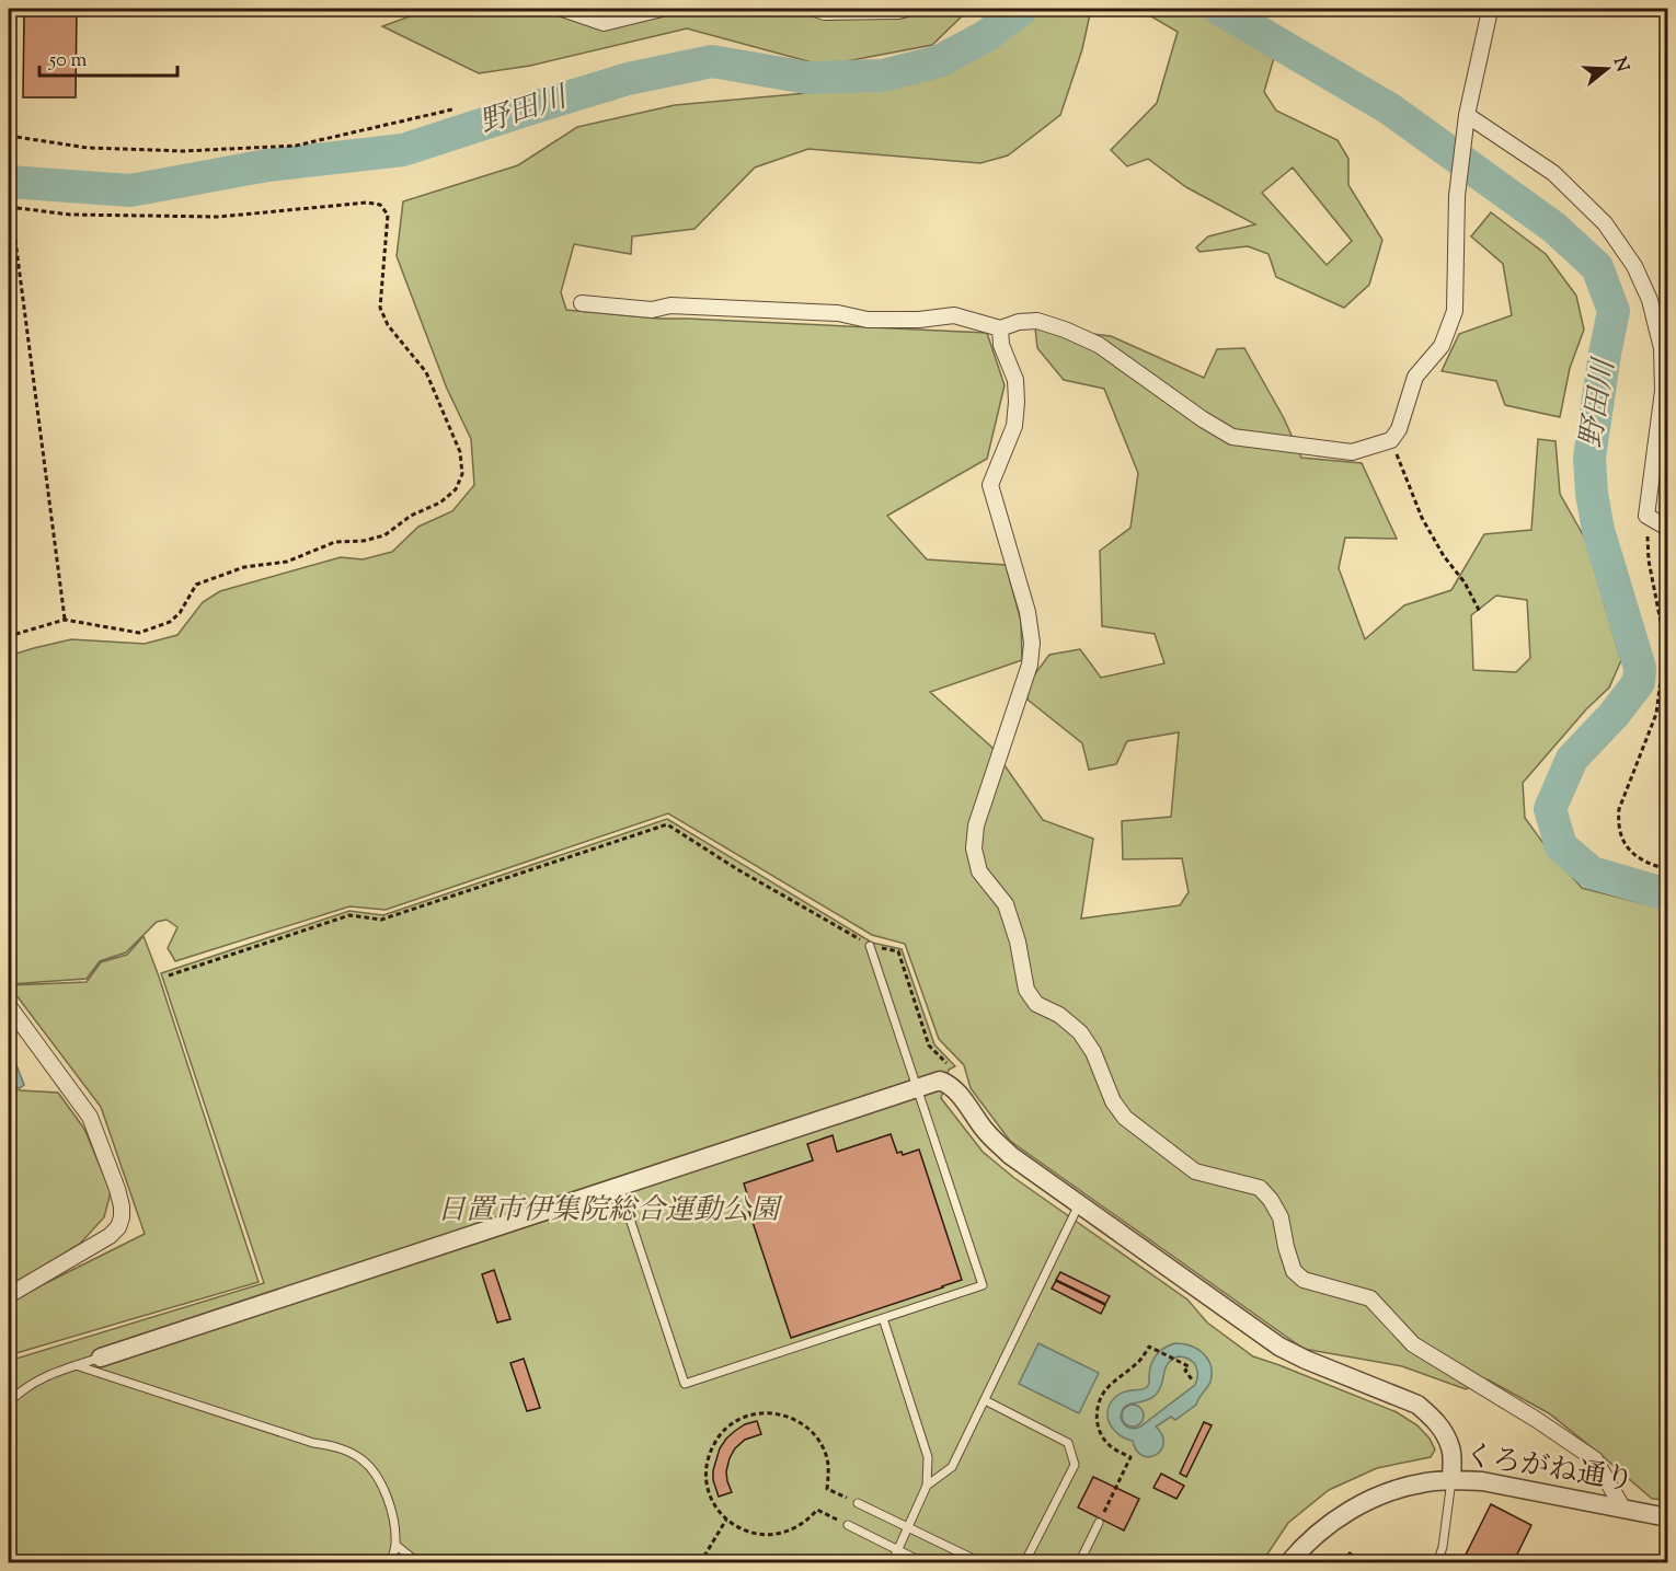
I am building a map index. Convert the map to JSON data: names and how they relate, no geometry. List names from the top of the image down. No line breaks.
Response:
{"streets":{"street":["くろがね通り"]},"water":["野田川"],"parks":["日置市伊集院総合運動公園"],"scale_bar":"50 m","north":"right"}
